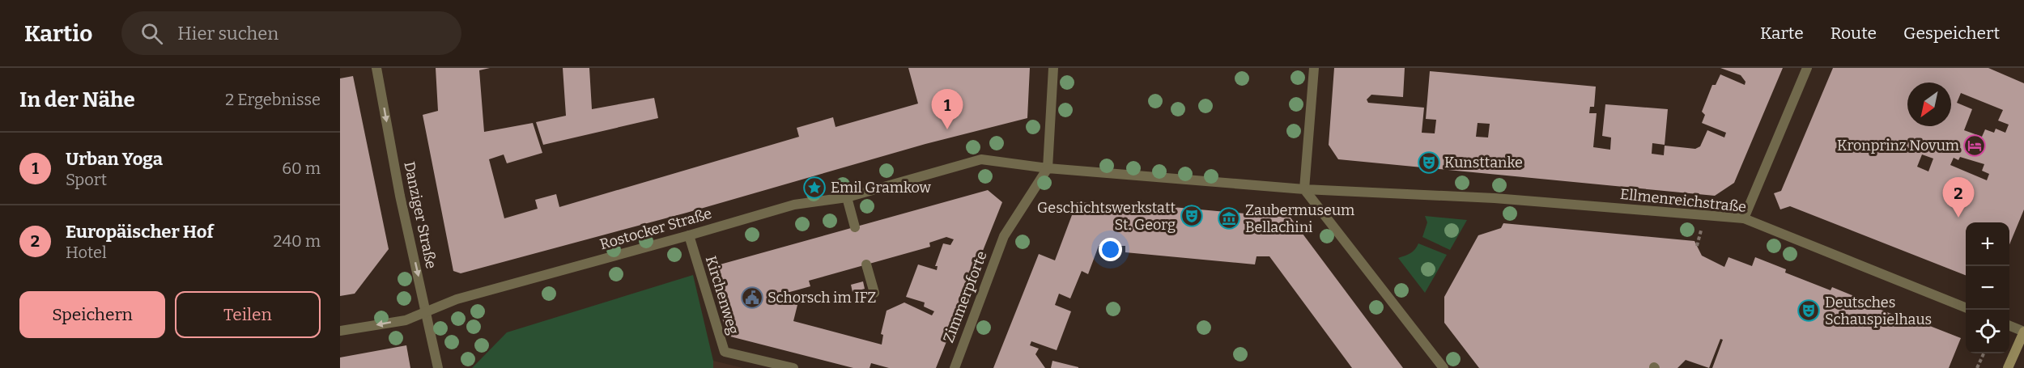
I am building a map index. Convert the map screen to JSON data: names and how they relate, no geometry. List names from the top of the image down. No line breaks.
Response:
{"streets":{"street":["Ellmenreichstraße","Danziger Straße","Rostocker Straße","Kirchenweg","Zimmerpforte"]},"crossings":[["Ellmenreichstraße","Rostocker Straße"],["Ellmenreichstraße","Zimmerpforte"],["Danziger Straße","Rostocker Straße"],["Rostocker Straße","Kirchenweg"]],"one_way":["Danziger Straße"],"places":{"hotel":["Kronprinz Novum"],"theatre":["Kunsttanke","Geschichtswerkstatt St. Georg","Deutsches Schauspielhaus"],"place":["Emil Gramkow"],"museum":["Zaubermuseum Bellachini"],"public building":["Schorsch im IFZ"]},"north":"bottom left","page":{"header":"Kartio","search":"Hier suchen","nav":["Karte","Route","Gespeichert"],"heading":["In der Nähe","2 Ergebnisse"],"pins":["1","2"],"list":[{"mark":"1","name":"Urban Yoga","note":"Sport","value":"60 m"},{"mark":"2","name":"Europäischer Hof","note":"Hotel","value":"240 m"}],"map_buttons":["+","−"],"buttons":["Speichern","Teilen"]}}
